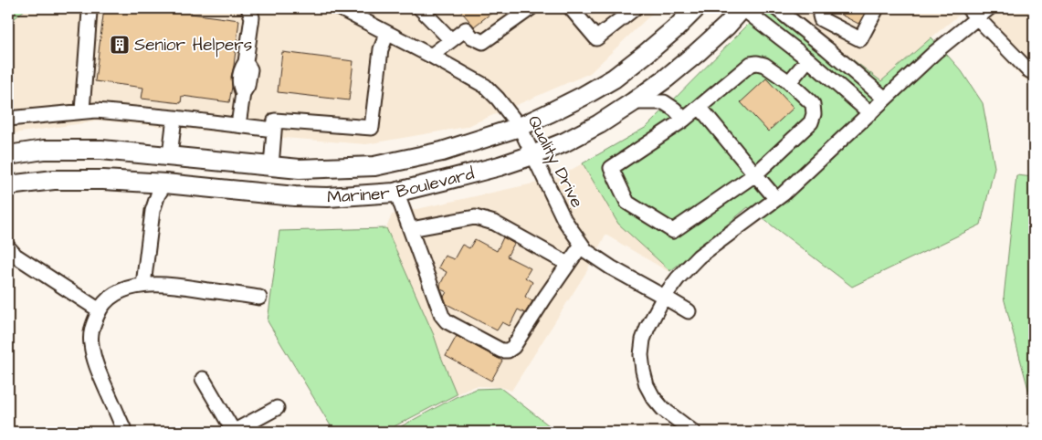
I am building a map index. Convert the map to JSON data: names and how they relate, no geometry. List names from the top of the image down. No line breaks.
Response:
{"streets":{"main road":["Mariner Boulevard"],"street":["Quality Drive"]},"crossings":[["Quality Drive","Mariner Boulevard"]],"places":{"building":["Senior Helpers"]}}
